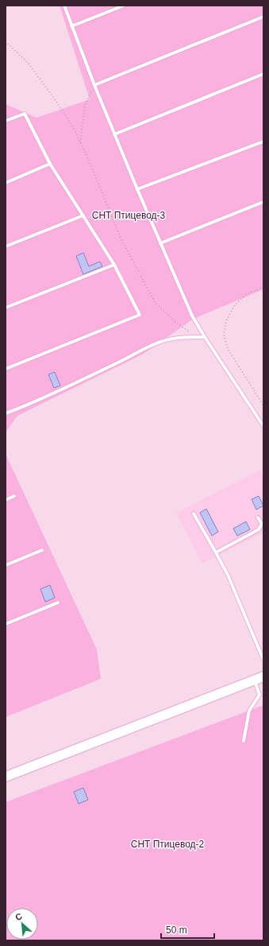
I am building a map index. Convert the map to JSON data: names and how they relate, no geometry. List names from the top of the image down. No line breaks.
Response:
{"parks":["СНТ Птицевод-3","СНТ Птицевод-2"],"scale_bar":"50 m","north":"top left"}
